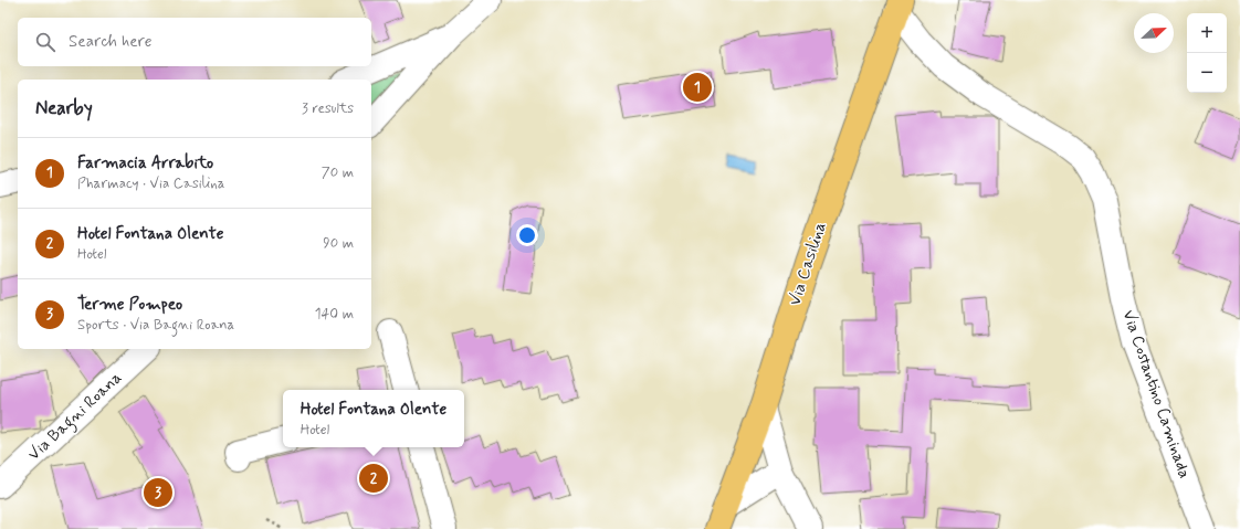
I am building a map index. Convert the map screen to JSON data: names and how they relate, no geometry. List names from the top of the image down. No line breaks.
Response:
{"streets":{"main road":["Via Casilina"],"street":["Via Costantino Caminada","Via Bagni Roana"]},"crossings":[["Via Casilina","Via Costantino Caminada"]],"north":"top right","page":{"map_buttons":["+","−"],"search":"Search here","pins":["1","2","3"],"heading":["Nearby","3 results"],"list":[{"mark":"1","name":"Farmacia Arrabito","note":"Pharmacy · Via Casilina","value":"70 m"},{"mark":"2","name":"Hotel Fontana Olente","note":"Hotel","value":"90 m"},{"mark":"3","name":"Terme Pompeo","note":"Sports · Via Bagni Roana","value":"140 m"}],"popup":["Hotel Fontana Olente","Hotel"]}}
